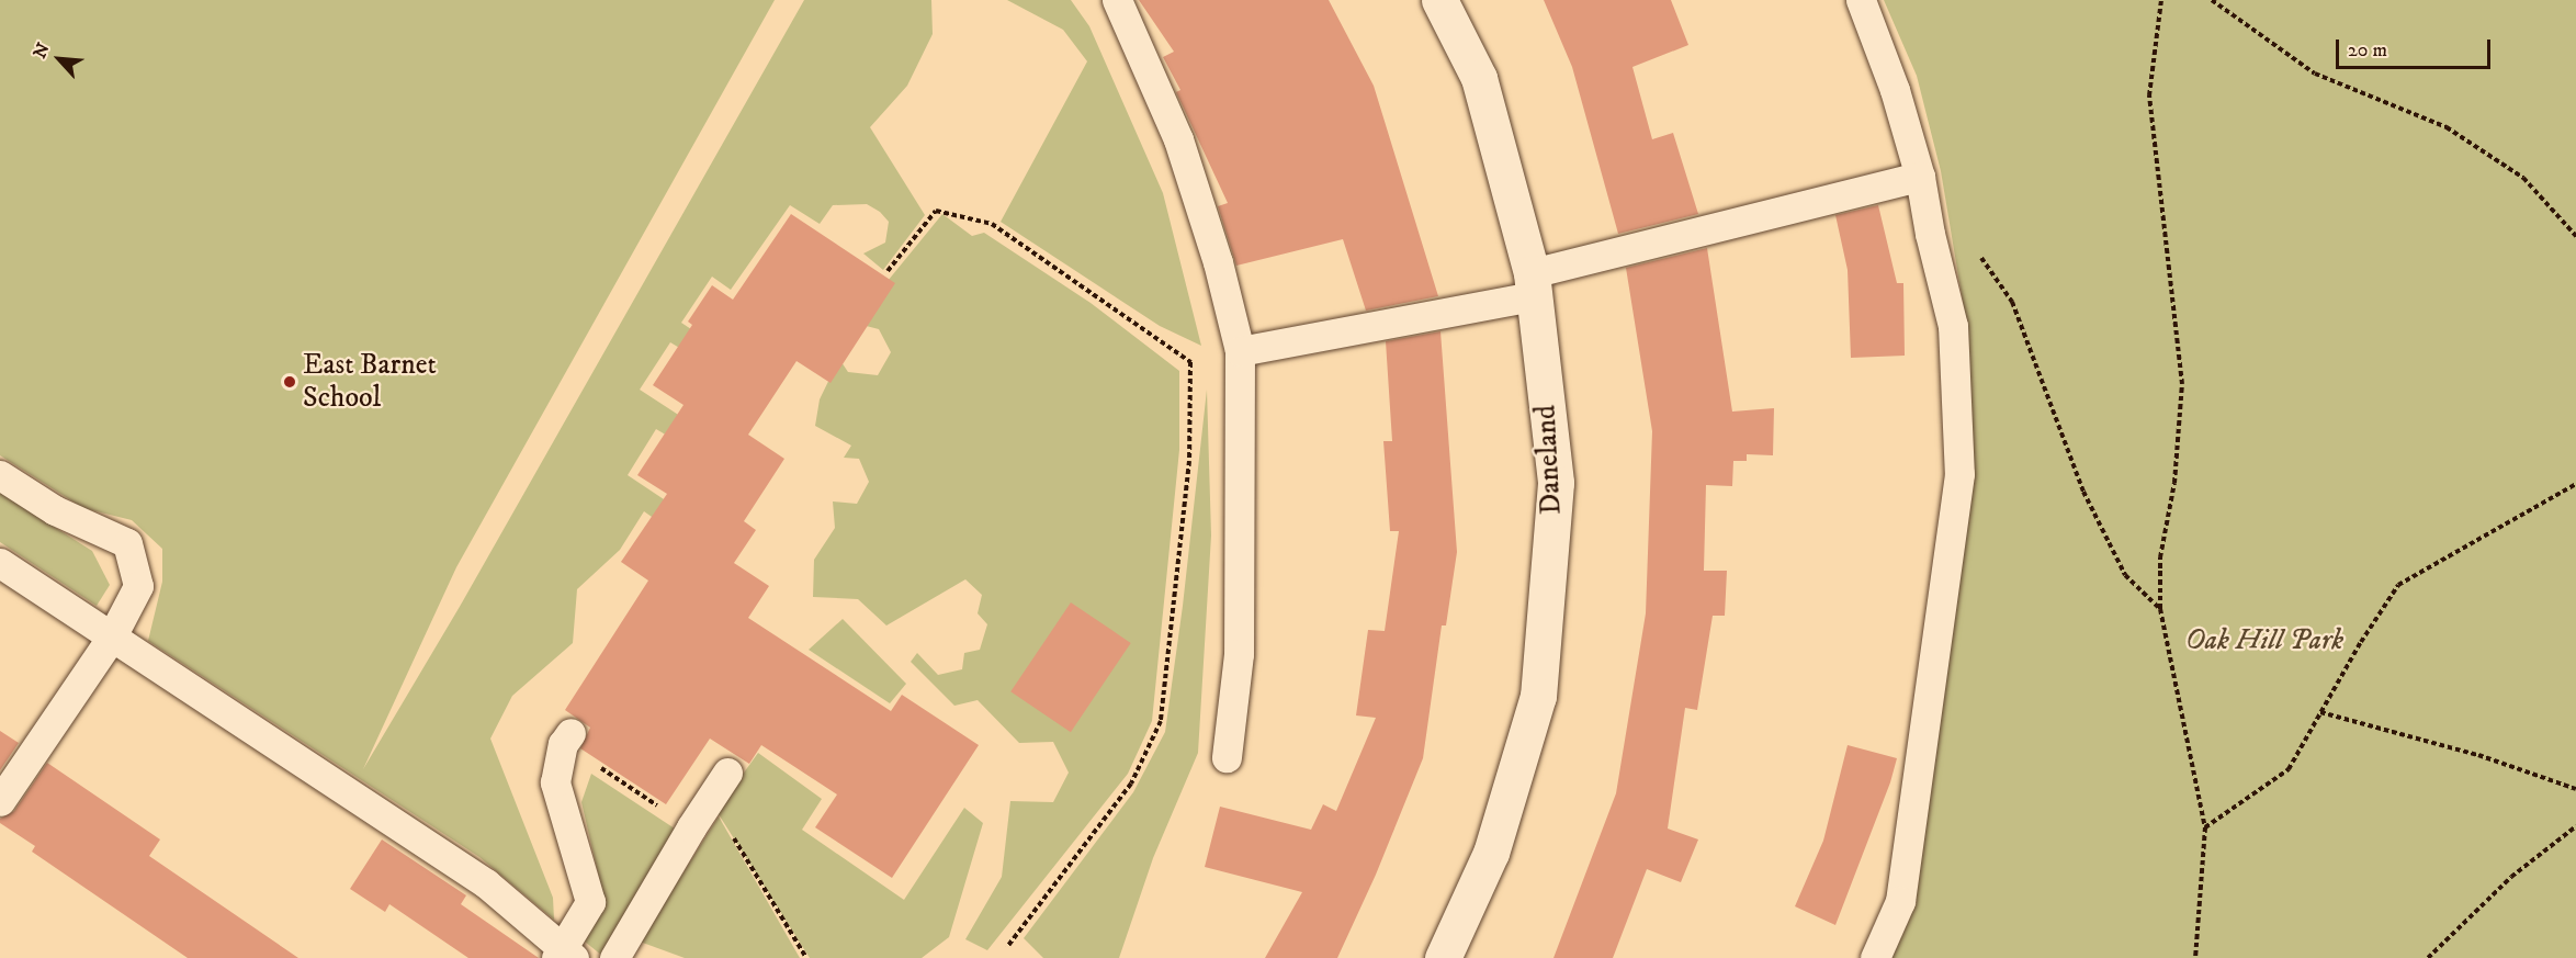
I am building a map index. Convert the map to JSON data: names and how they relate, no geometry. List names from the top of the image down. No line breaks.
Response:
{"streets":{"street":["Daneland"]},"parks":["Oak Hill Park"],"places":["East Barnet School"],"scale_bar":"20 m","north":"top left"}
